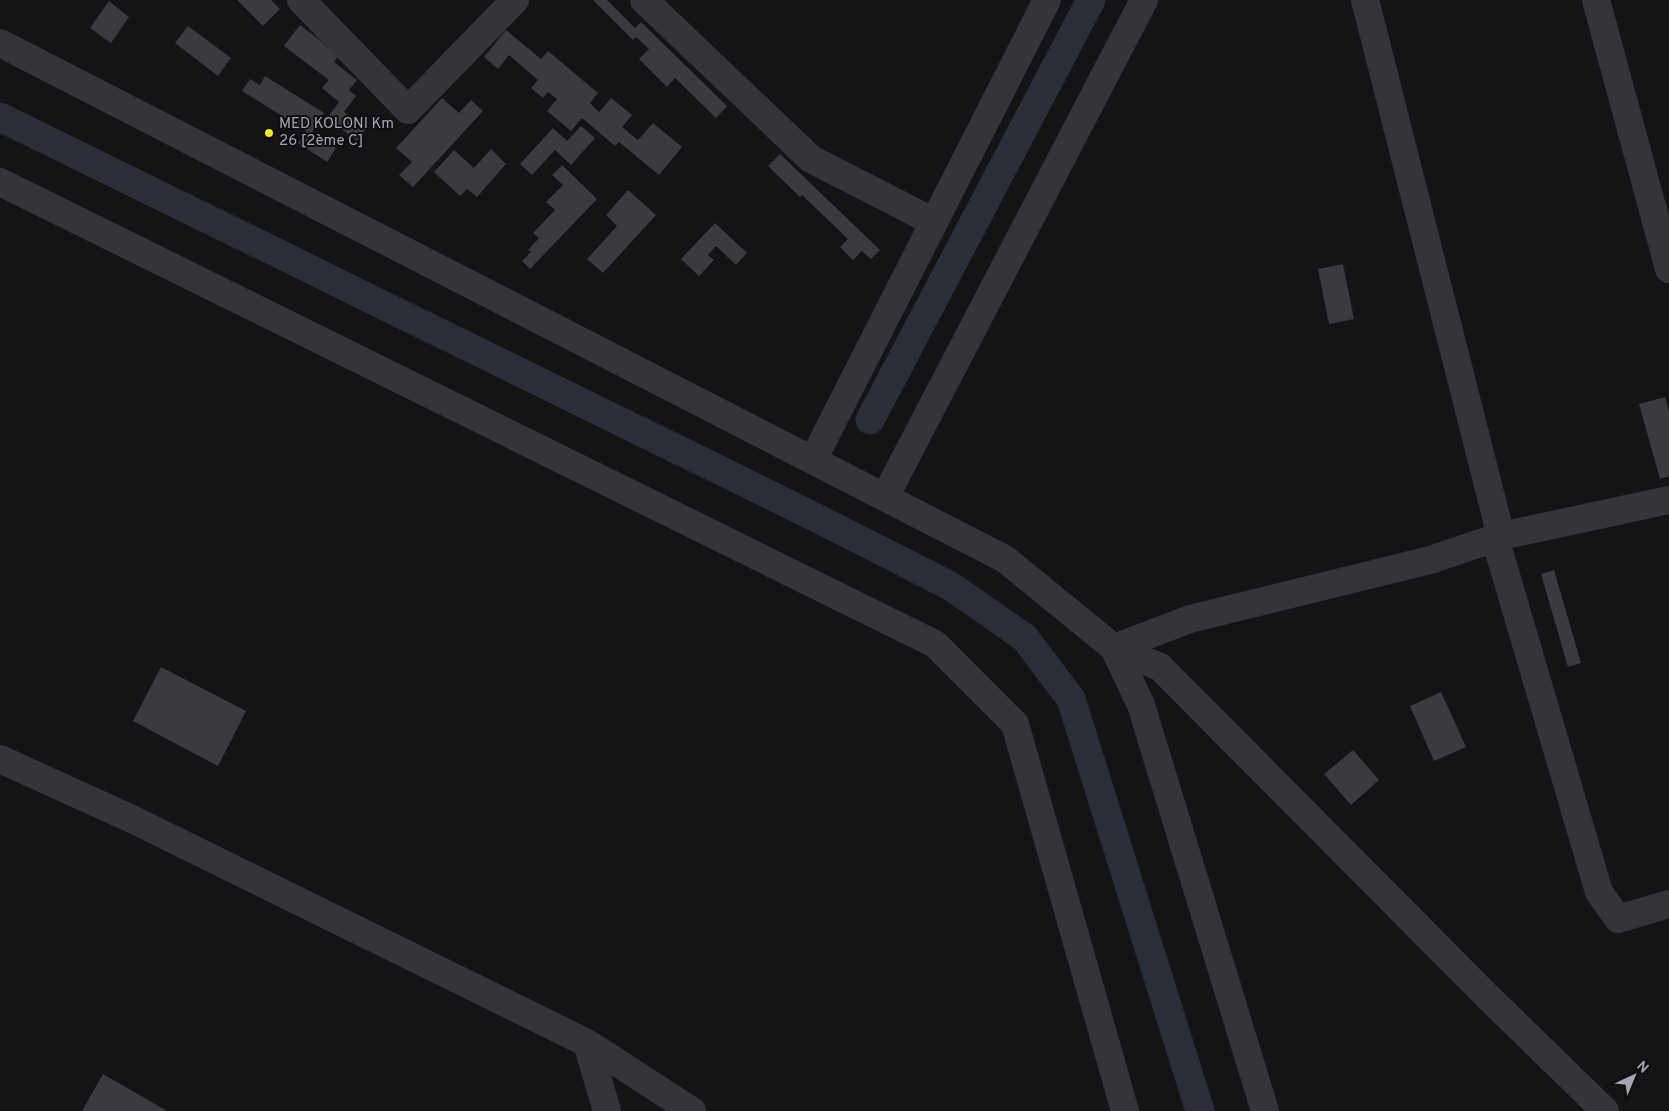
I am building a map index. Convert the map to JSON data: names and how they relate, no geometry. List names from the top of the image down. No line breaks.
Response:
{"places":["MED KOLONI Km 26 [2ème C]"],"north":"top right"}
